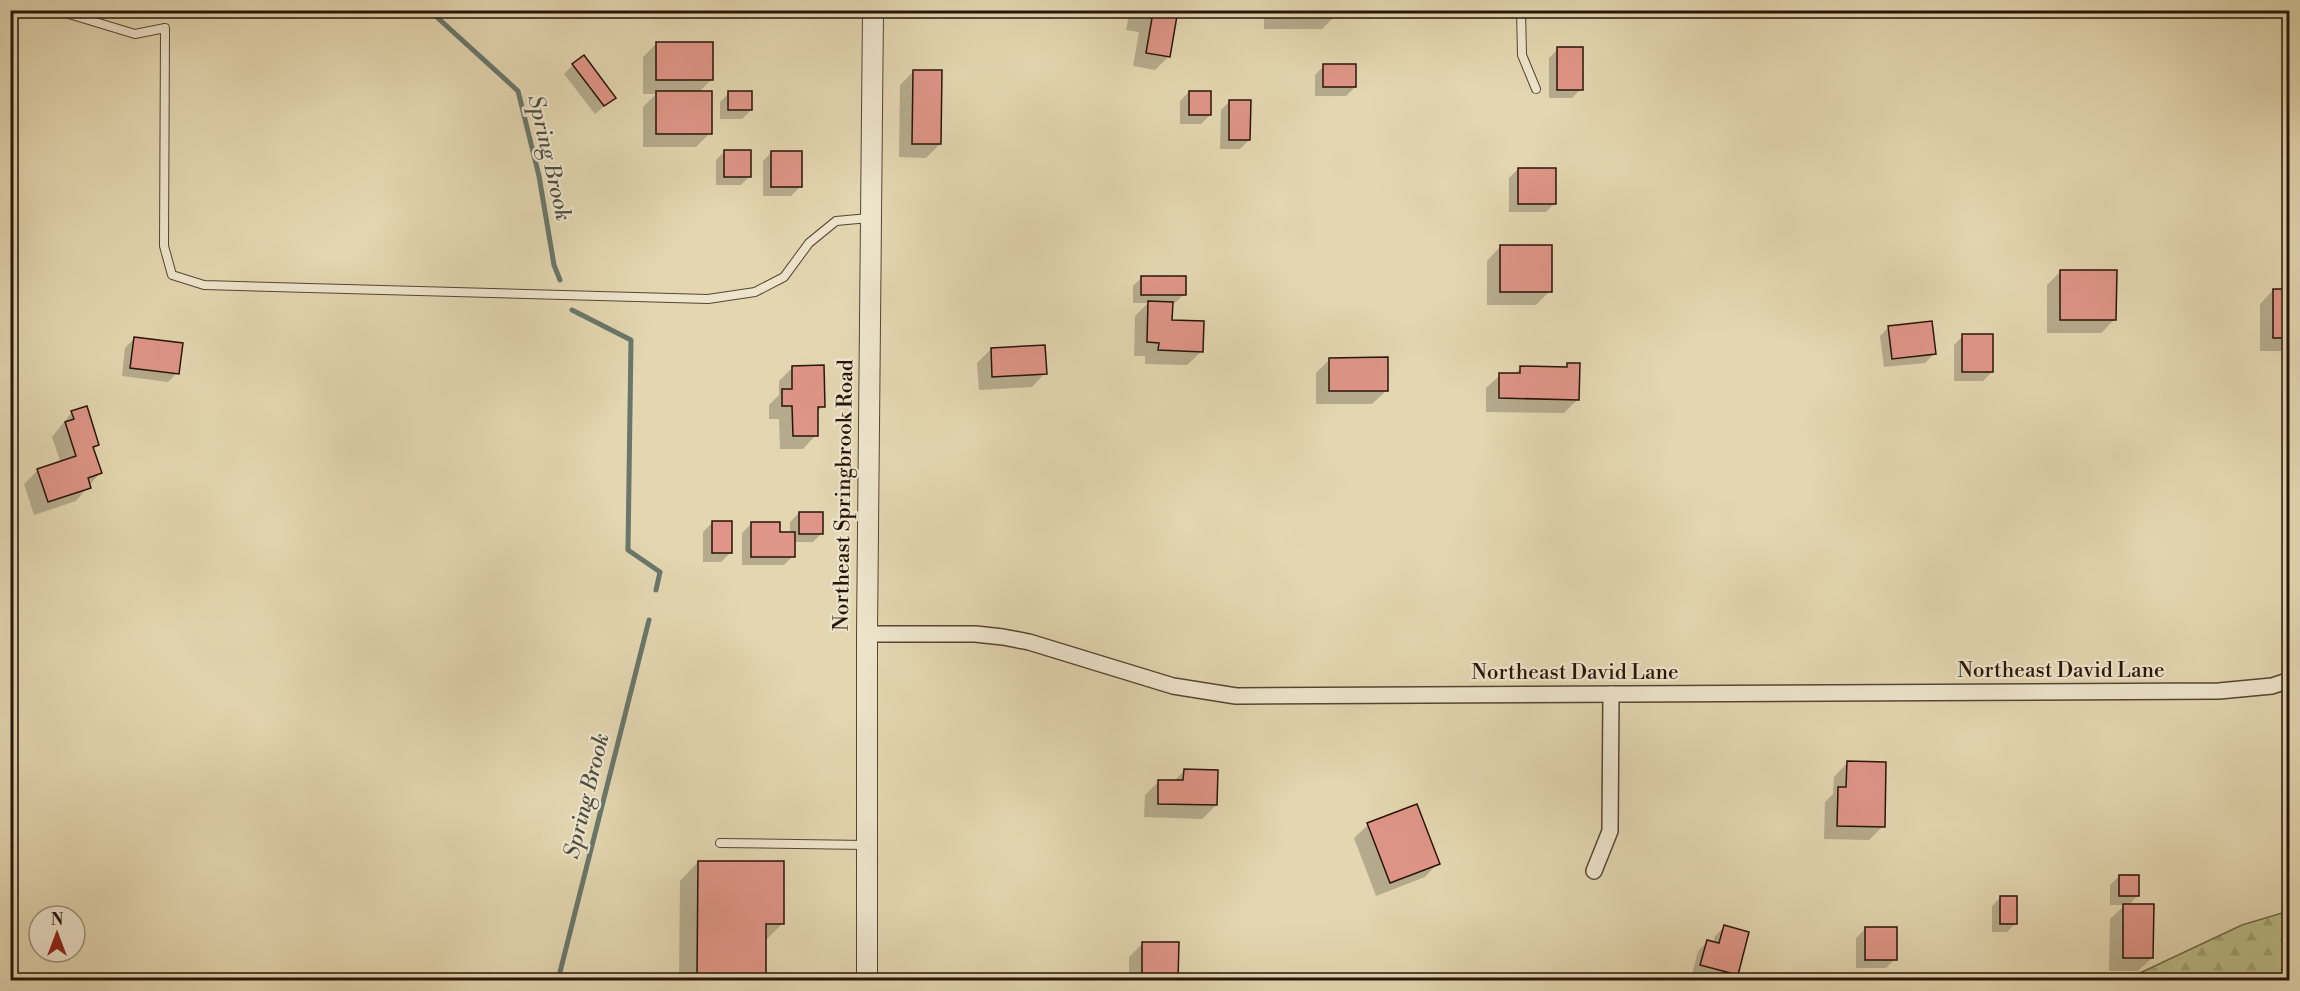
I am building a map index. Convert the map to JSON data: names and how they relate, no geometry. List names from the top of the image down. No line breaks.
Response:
{"streets":{"street":["Northeast Springbrook Road","Northeast David Lane"]},"crossings":[["Northeast Springbrook Road","Northeast David Lane"]],"water":["Spring Brook"],"north":"top"}
